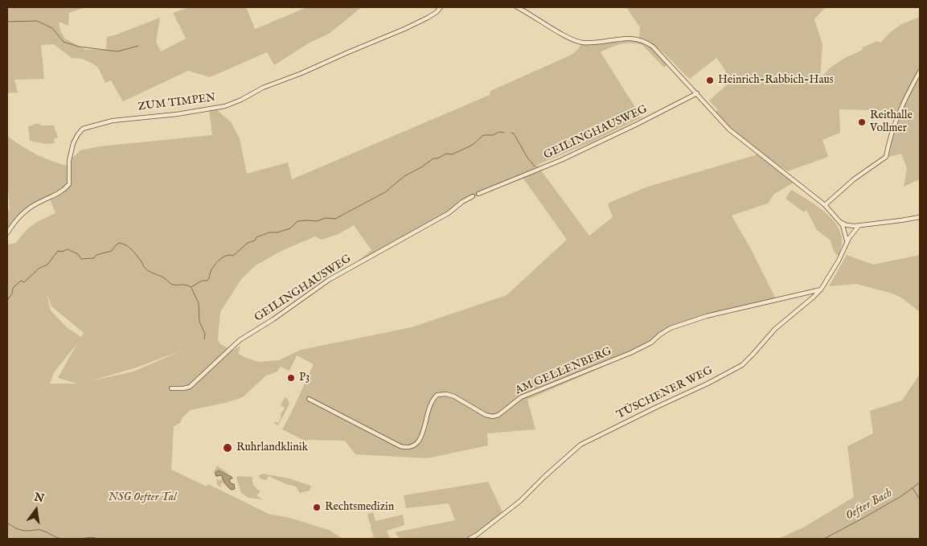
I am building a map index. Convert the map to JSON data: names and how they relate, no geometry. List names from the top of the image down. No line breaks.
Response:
{"streets":{"street":["ZUM TIMPEN","GEILINGHAUSWEG","AM GELLENBERG","TÜSCHENER WEG"]},"crossings":[["AM GELLENBERG","TÜSCHENER WEG"]],"water":["Oefter Bach"],"parks":["NSG Oefter Tal"],"places":["Heinrich-Rabbich-Haus","Reithalle Vollmer","P3","Ruhrlandklinik","Rechtsmedizin"],"north":"top"}
